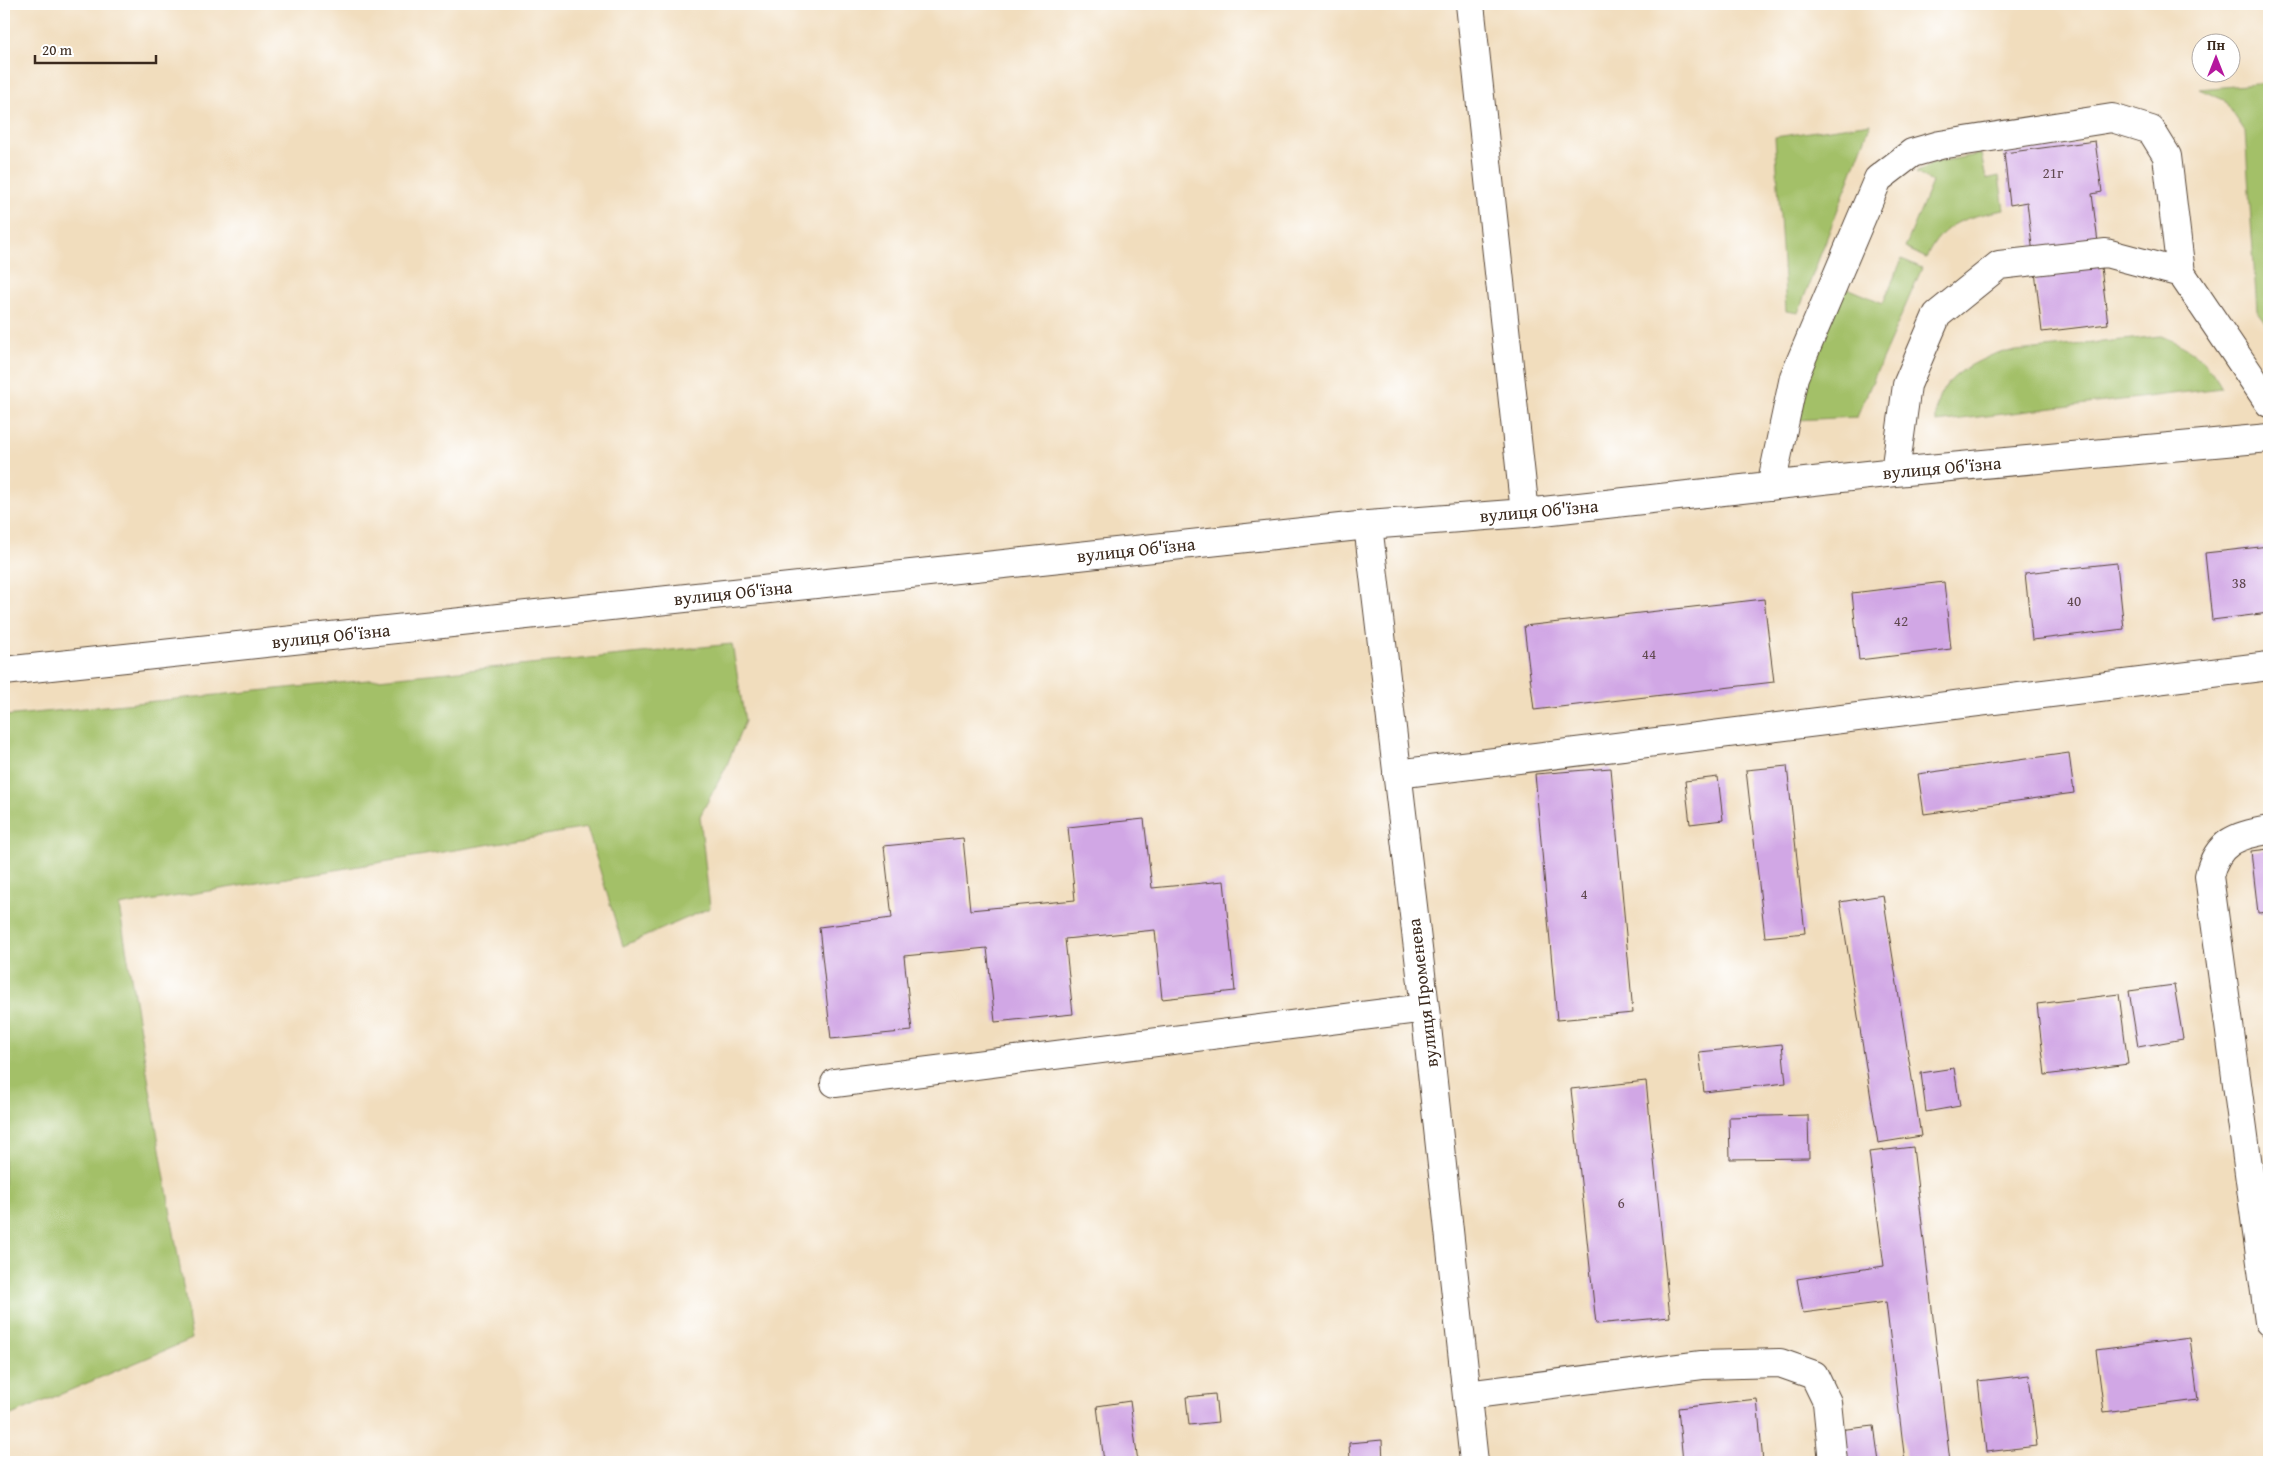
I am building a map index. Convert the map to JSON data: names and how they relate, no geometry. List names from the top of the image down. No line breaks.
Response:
{"streets":{"street":["вулиця Об'їзна","вулиця Променева"]},"crossings":[["вулиця Об'їзна","вулиця Променева"]],"house_numbers":["21г","38","40","42","44","4","6"],"scale_bar":"20 m","north":"top"}
